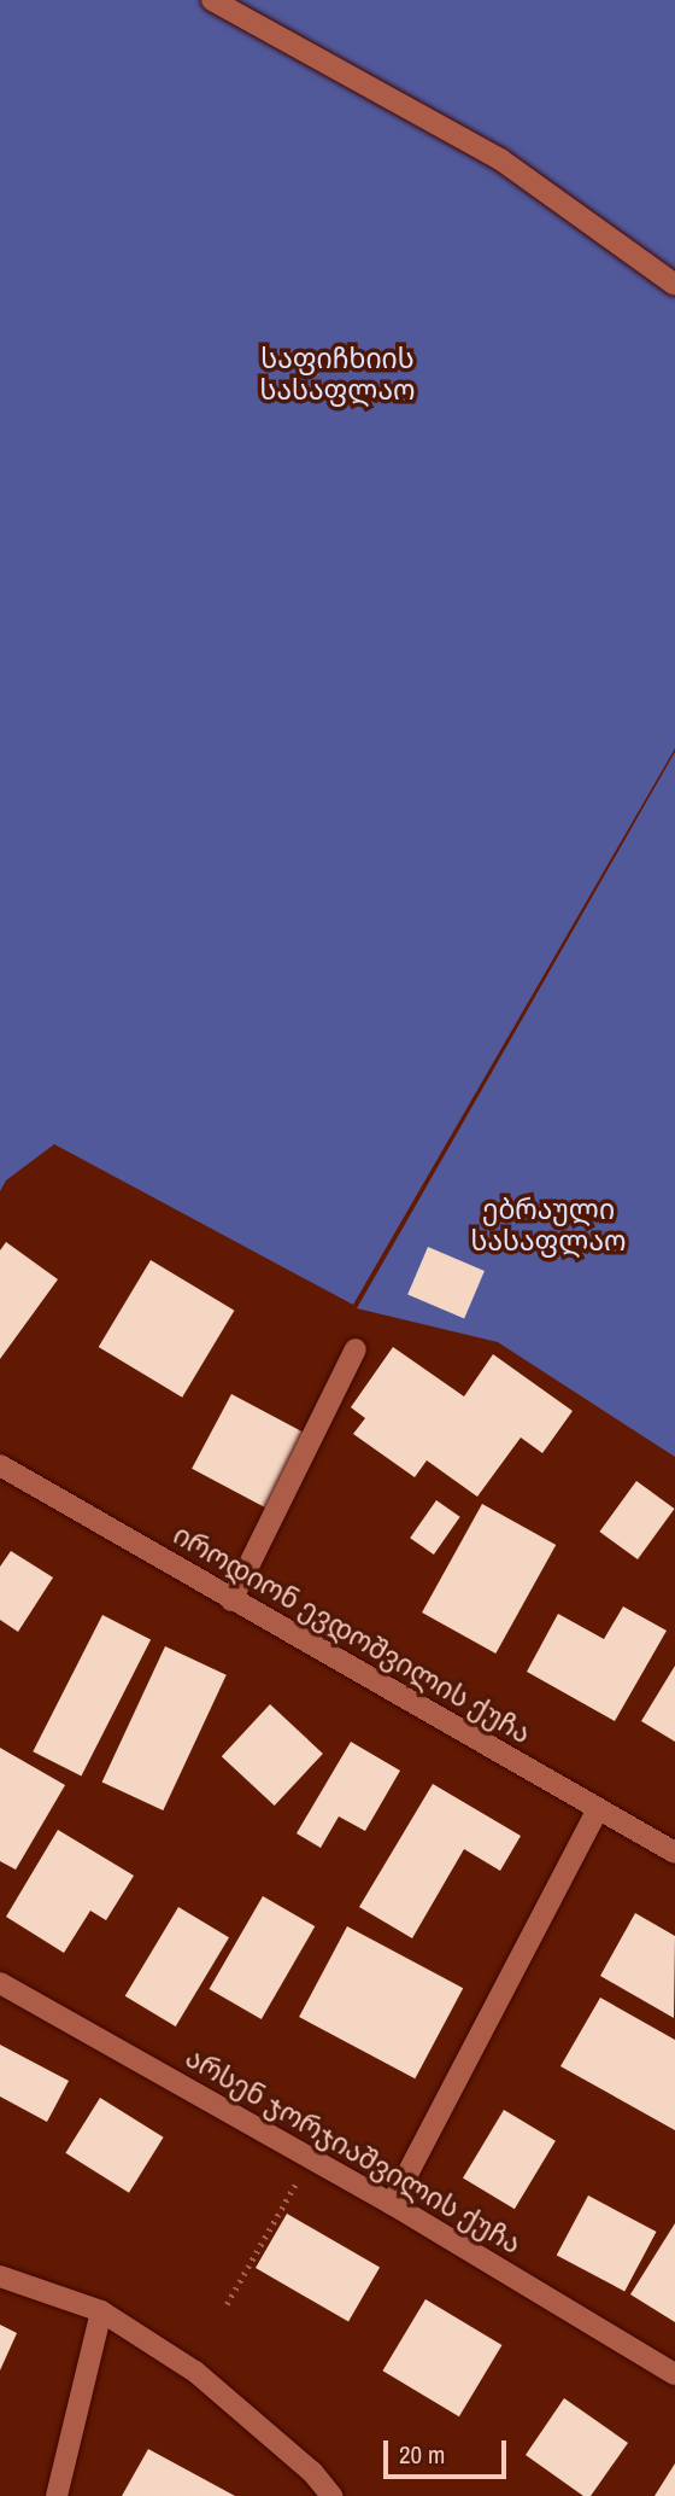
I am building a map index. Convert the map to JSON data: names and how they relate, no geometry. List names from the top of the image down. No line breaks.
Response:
{"streets":{"street":["იროდიონ ევდოშვილის ქუჩა","არსენ ჯორჯიაშვილის ქუჩა"]},"parks":["საფიჩხიის სასაფლაო","ებრაული სასაფლაო"],"scale_bar":"20 m"}
